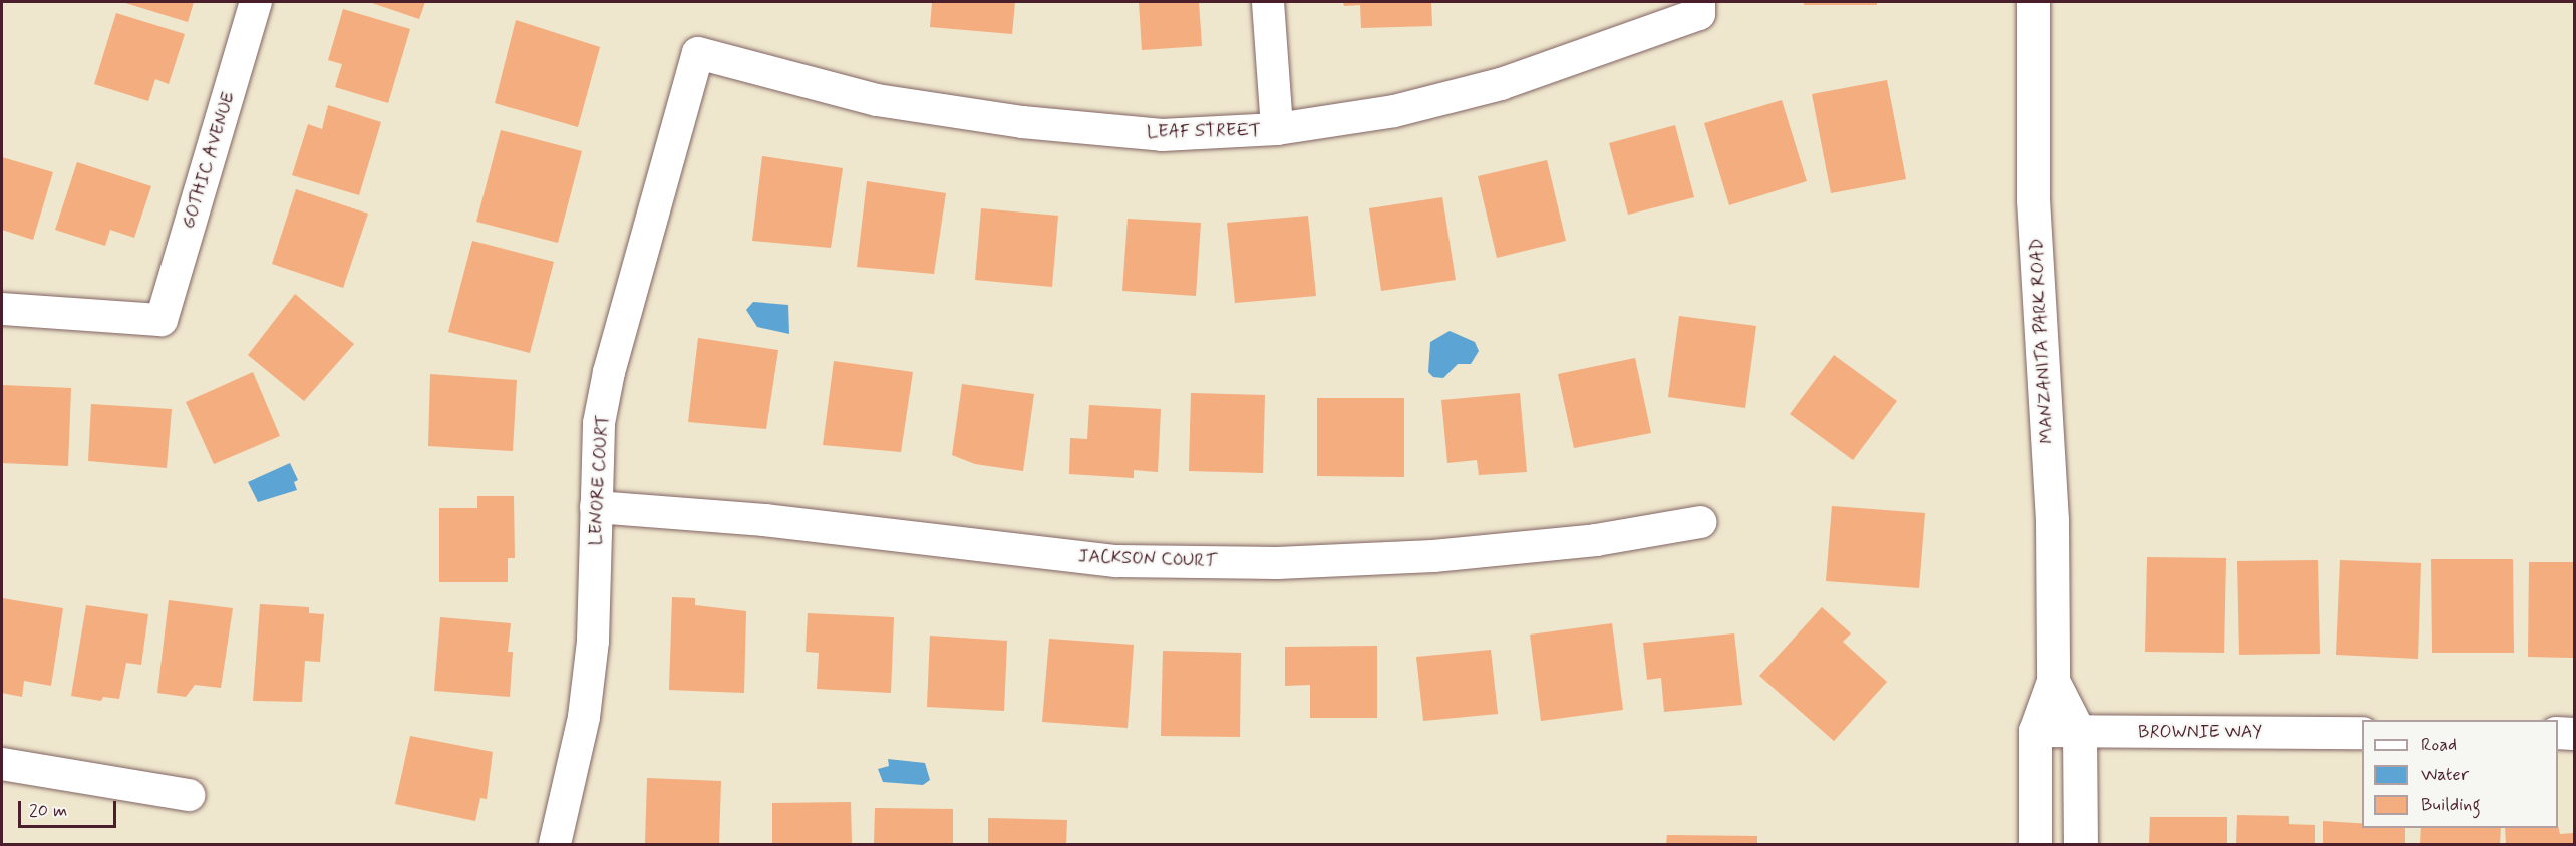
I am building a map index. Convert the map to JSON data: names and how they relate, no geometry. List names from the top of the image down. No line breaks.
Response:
{"streets":{"street":["LEAF STREET","GOTHIC AVENUE","MANZANITA PARK ROAD","LENORE COURT","JACKSON COURT","BROWNIE WAY"]},"crossings":[["LEAF STREET","LENORE COURT"],["MANZANITA PARK ROAD","BROWNIE WAY"],["LENORE COURT","JACKSON COURT"]],"legend":["Road","Water","Building"],"scale_bar":"20 m"}
